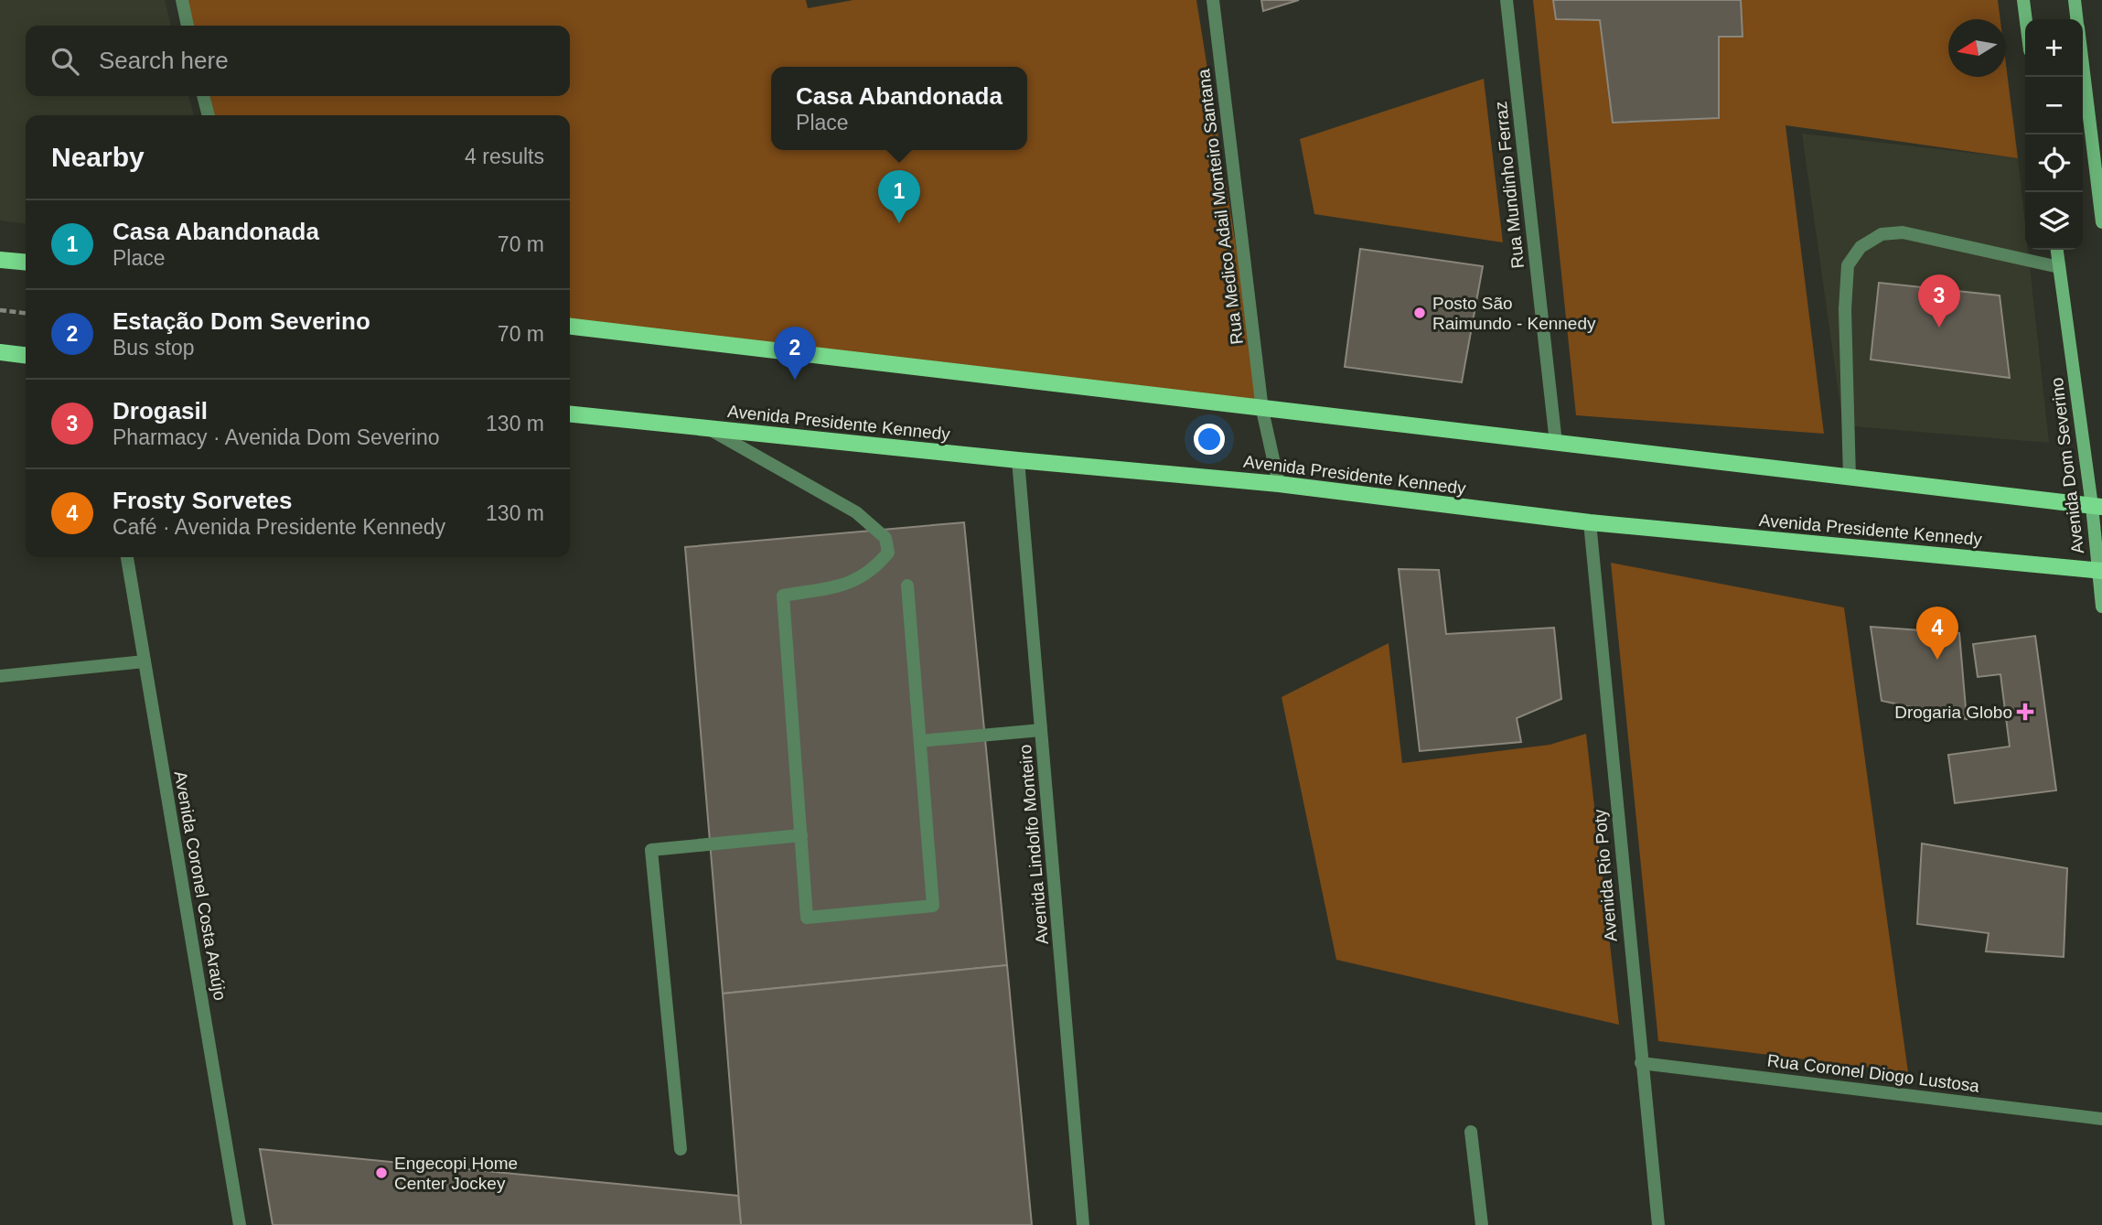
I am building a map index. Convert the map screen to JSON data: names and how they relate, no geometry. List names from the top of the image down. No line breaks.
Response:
{"streets":{"main road":["Avenida Presidente Kennedy","Avenida Dom Severino"],"street":["Rua Mundinho Ferraz","Rua Medico Adail Monteiro Santana","Avenida Lindolfo Monteiro","Avenida Rio Poty","Avenida Coronel Costa Araújo","Rua Coronel Diogo Lustosa"]},"crossings":[["Rua Medico Adail Monteiro Santana","Avenida Presidente Kennedy"],["Avenida Presidente Kennedy","Avenida Dom Severino"],["Avenida Presidente Kennedy","Avenida Lindolfo Monteiro"],["Avenida Presidente Kennedy","Avenida Rio Poty"],["Avenida Rio Poty","Rua Coronel Diogo Lustosa"]],"places":{"other":["Posto São Raimundo - Kennedy","Engecopi Home Center Jockey"],"health":["Drogaria Globo"]},"north":"left","page":{"map_buttons":["+","−"],"search":"Search here","popup":["Casa Abandonada","Place"],"heading":["Nearby","4 results"],"pins":["1","3","2","4"],"list":[{"mark":"1","name":"Casa Abandonada","note":"Place","value":"70 m"},{"mark":"2","name":"Estação Dom Severino","note":"Bus stop","value":"70 m"},{"mark":"3","name":"Drogasil","note":"Pharmacy · Avenida Dom Severino","value":"130 m"},{"mark":"4","name":"Frosty Sorvetes","note":"Café · Avenida Presidente Kennedy","value":"130 m"}]}}
